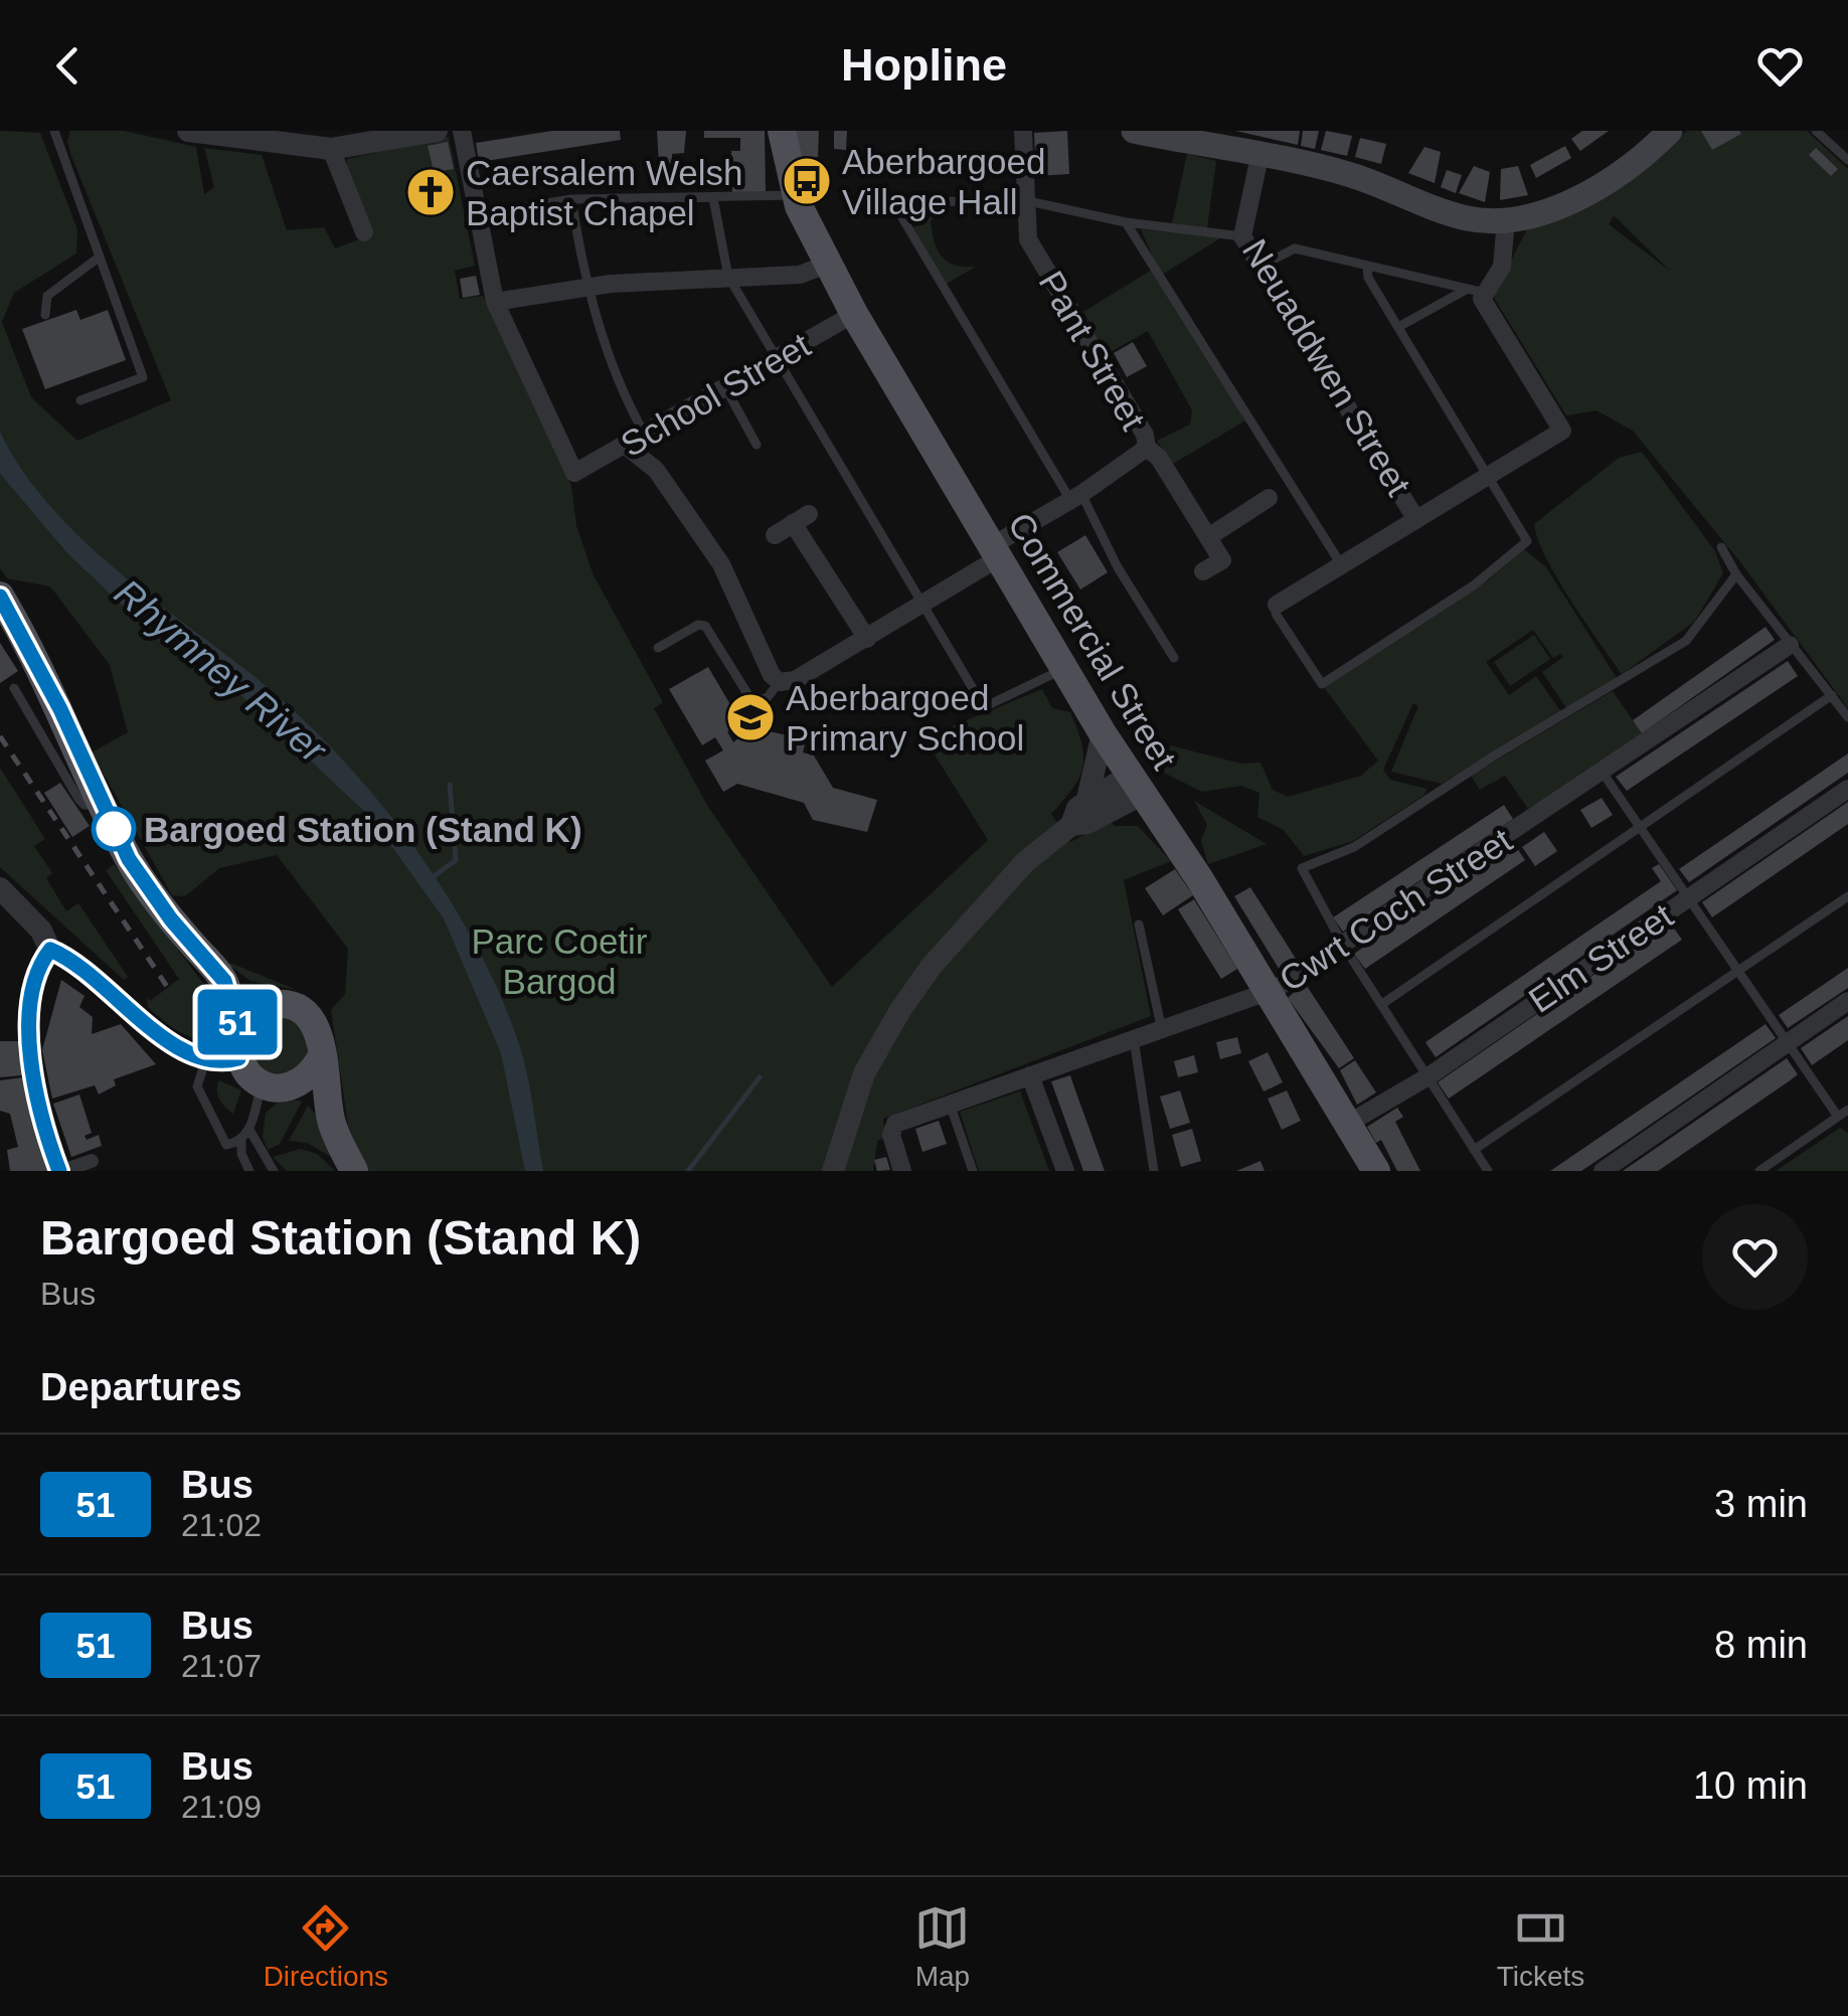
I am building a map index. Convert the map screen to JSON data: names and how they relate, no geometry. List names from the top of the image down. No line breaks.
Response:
{"streets":{"main road":["Commercial Street"],"street":["Pant Street","Neuaddwen Street","School Street","Cwrt Coch Street","Elm Street"]},"crossings":[["Pant Street","Commercial Street"],["School Street","Commercial Street"],["Commercial Street","Cwrt Coch Street"],["Commercial Street","Elm Street"]],"water":["Rhymney River"],"parks":["Parc Coetir Bargod"],"places":{"bus stop":["Aberbargoed Village Hall"],"church":["Caersalem Welsh Baptist Chapel"],"school or university":["Aberbargoed Primary School"],"other":["Bargoed Station (Stand K)"]},"lines":["bus line 51"],"page":{"header":"Hopline","on_map":"51","heading":[["Bargoed Station (Stand K)","Bus"],"Departures"],"list":[{"mark":"51","name":"Bus","note":"21:02","value":"3 min"},{"mark":"51","name":"Bus","note":"21:07","value":"8 min"},{"mark":"51","name":"Bus","note":"21:09","value":"10 min"}],"tabs":["Directions","Map","Tickets"]}}
